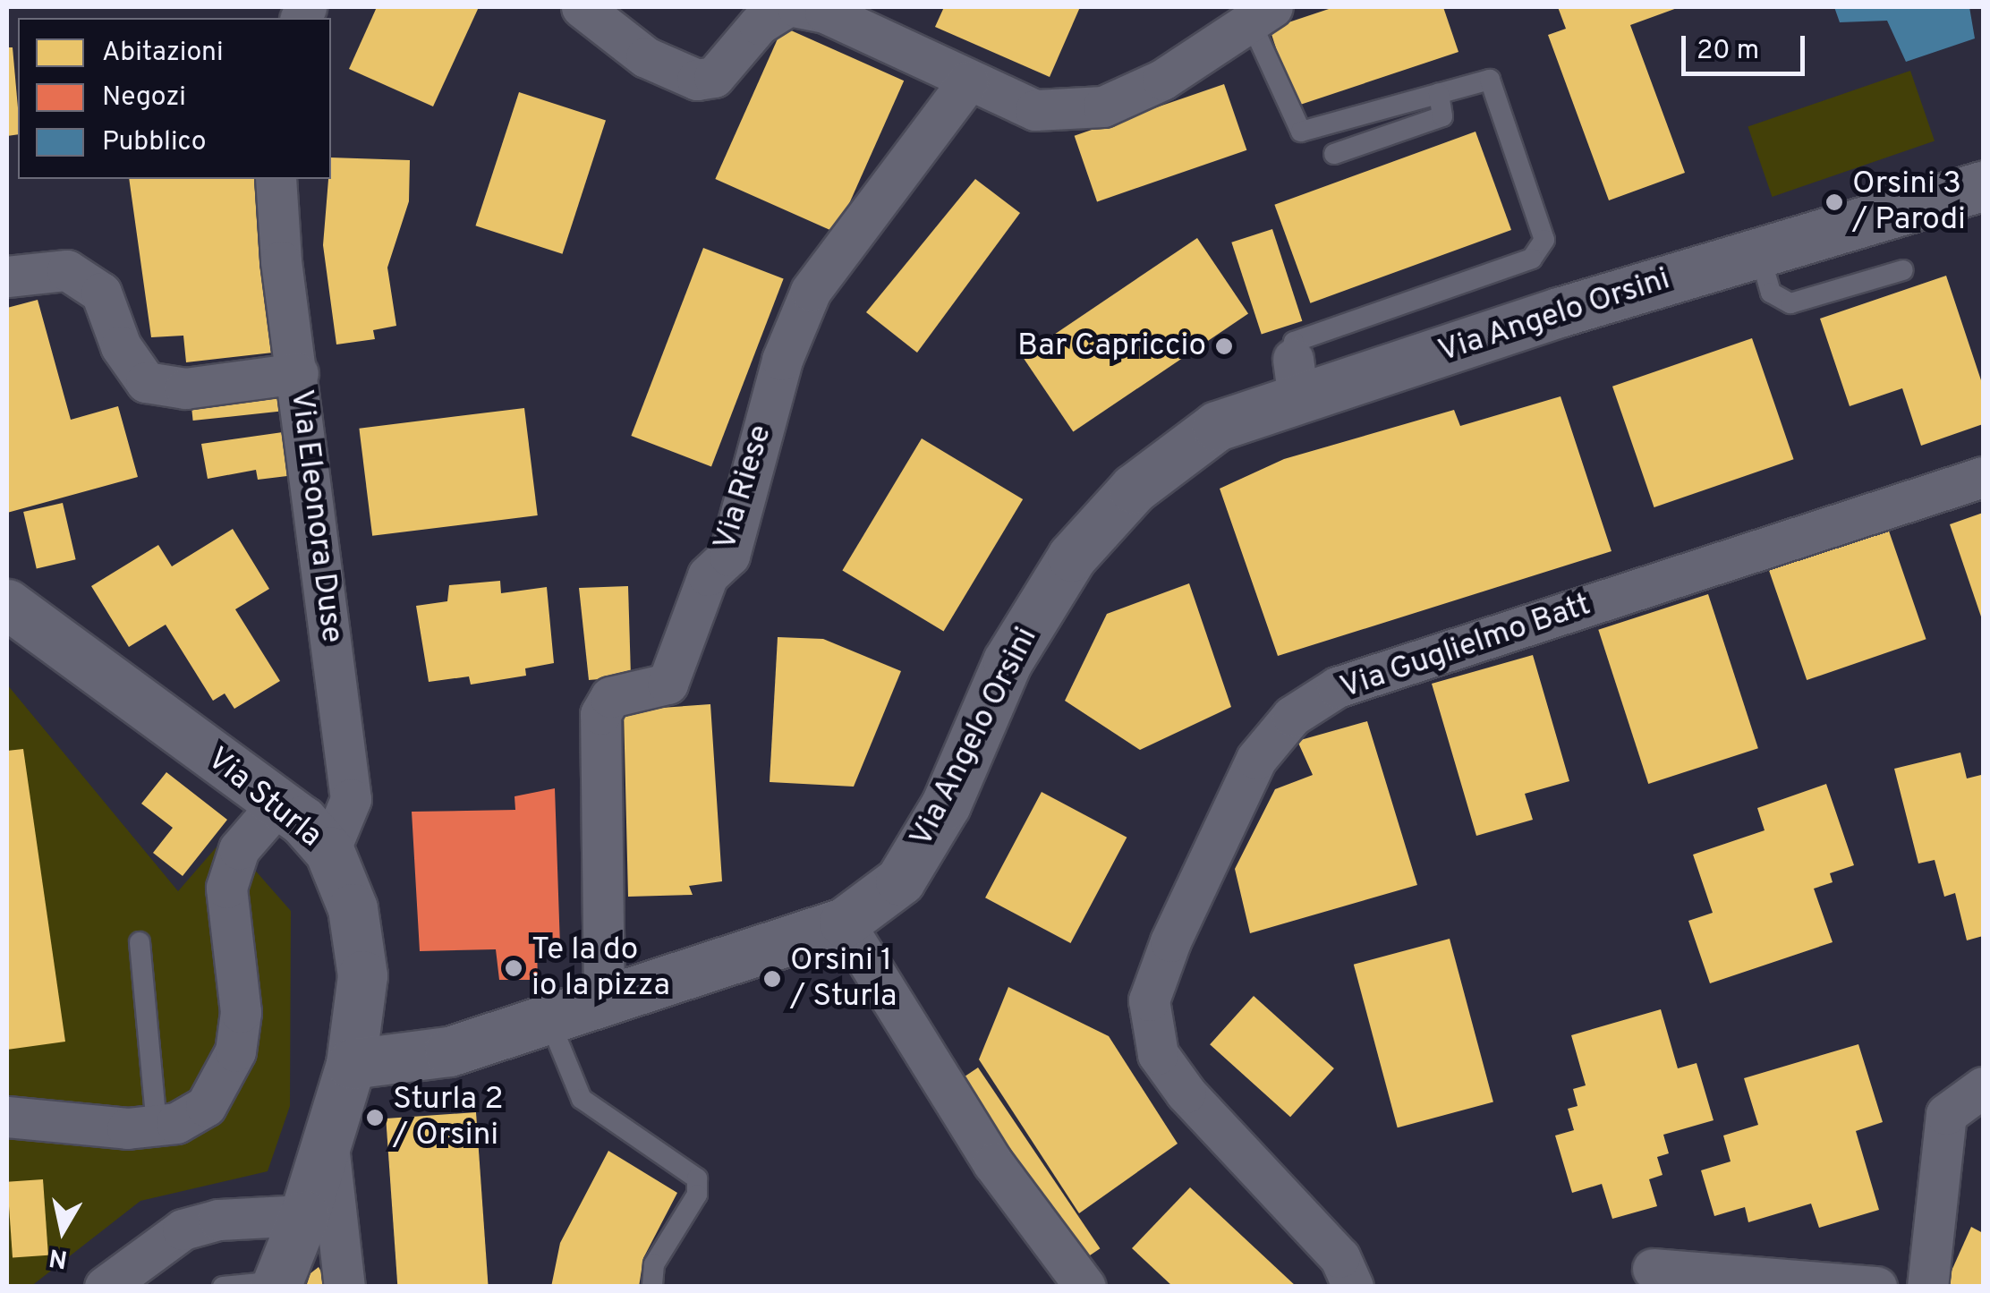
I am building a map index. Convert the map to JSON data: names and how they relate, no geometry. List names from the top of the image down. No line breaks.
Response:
{"streets":{"street":["Via Angelo Orsini","Via Riese","Via Eleonora Duse","Via Guglielmo Batt","Via Sturla"]},"crossings":[["Via Angelo Orsini","Via Riese"],["Via Angelo Orsini","Via Sturla"],["Via Eleonora Duse","Via Sturla"]],"places":["Orsini 3 / Parodi","Bar Capriccio","Te la do io la pizza","Orsini 1 / Sturla","Sturla 2 / Orsini"],"legend":["Abitazioni","Negozi","Pubblico"],"scale_bar":"20 m","north":"bottom"}
